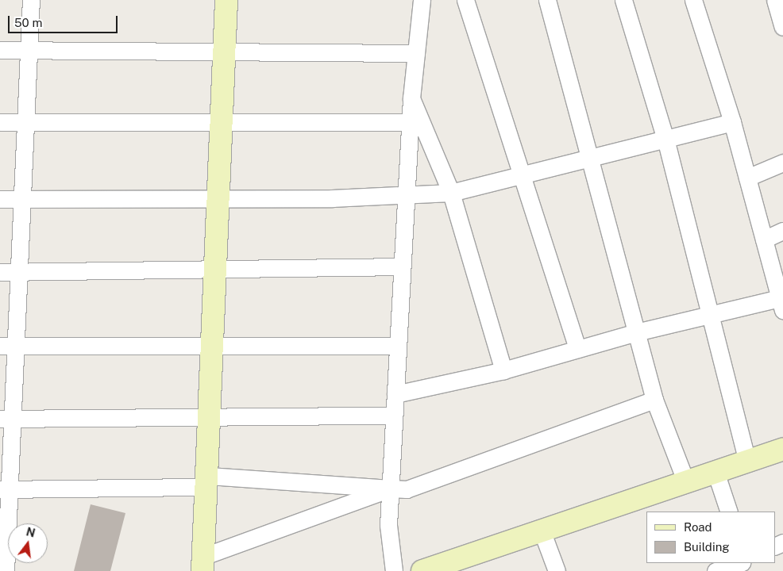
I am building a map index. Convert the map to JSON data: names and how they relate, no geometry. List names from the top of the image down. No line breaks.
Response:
{"legend":["Road","Building"],"scale_bar":"50 m","north":"top"}
